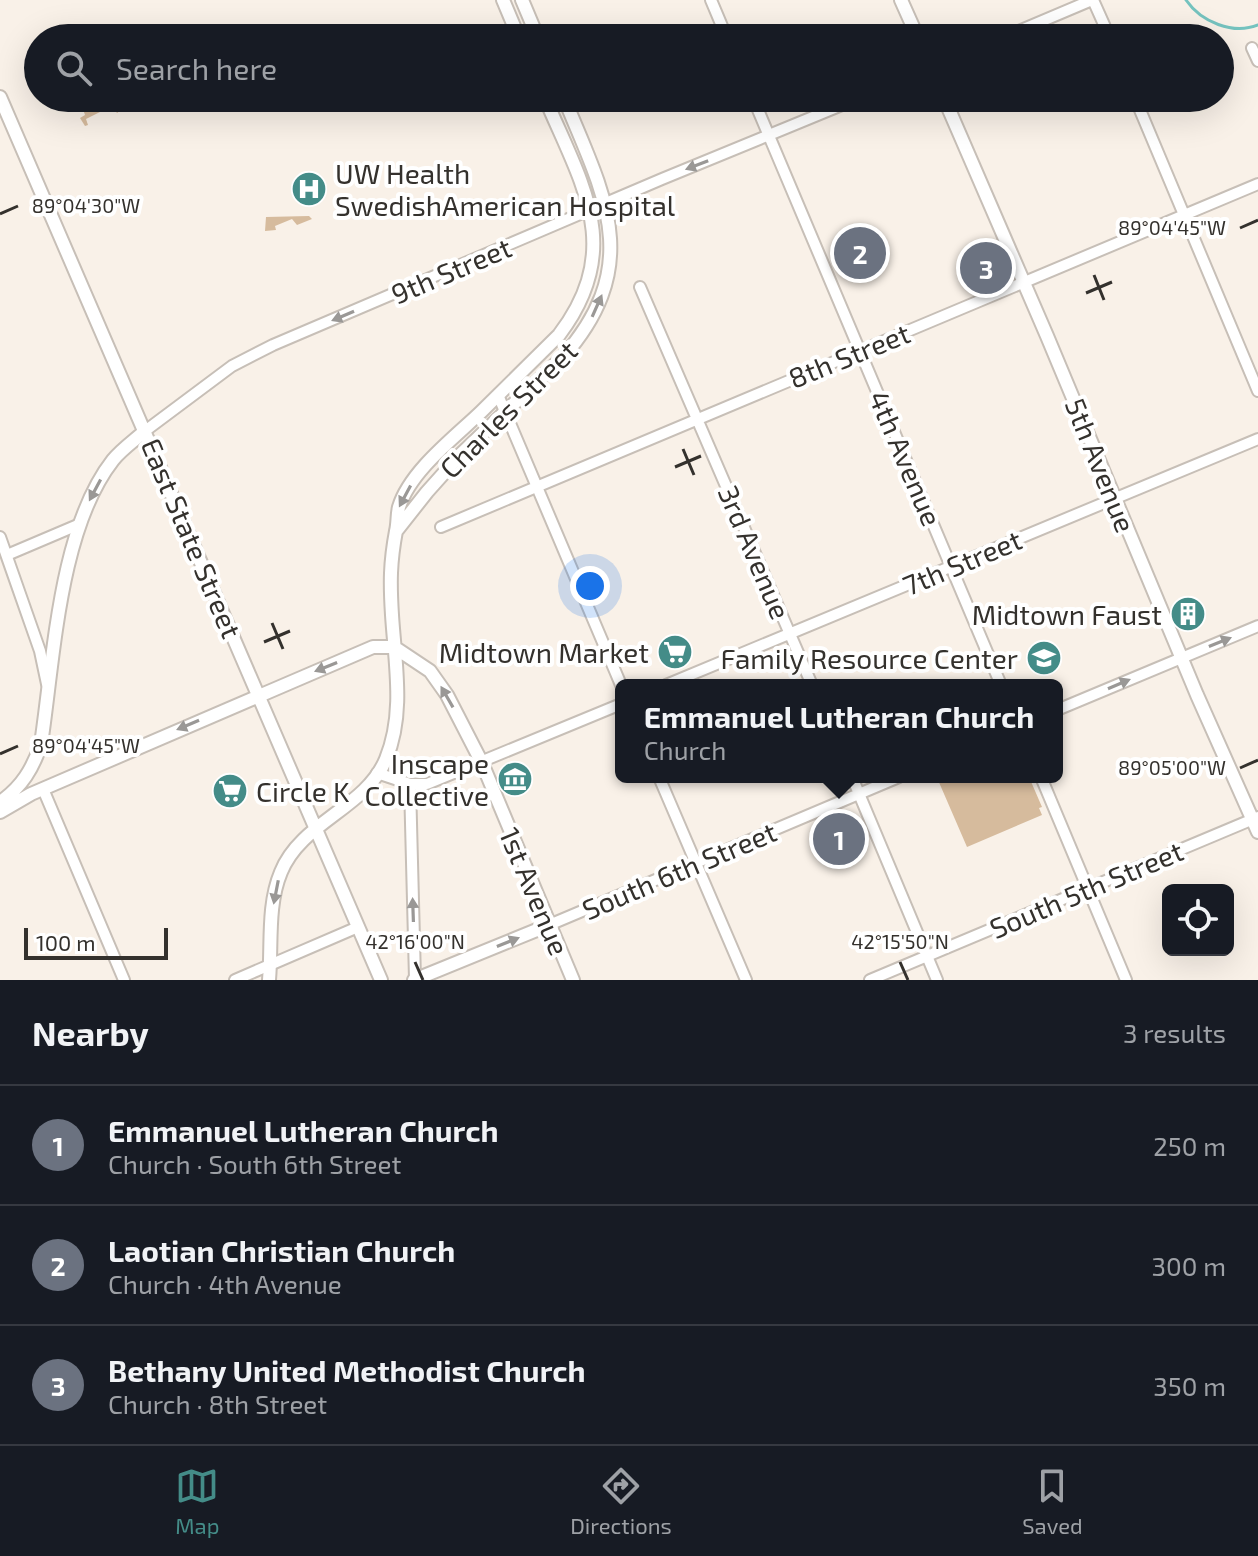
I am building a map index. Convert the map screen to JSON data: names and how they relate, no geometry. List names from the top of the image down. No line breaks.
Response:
{"streets":{"main road":["Charles Street","5th Avenue","East State Street","South 6th Street","1st Avenue"],"street":["9th Street","8th Street","4th Avenue","3rd Avenue","7th Street","South 5th Street"]},"crossings":[["9th Street","Charles Street"],["9th Street","4th Avenue"],["9th Street","East State Street"],["8th Street","4th Avenue"],["8th Street","5th Avenue"],["8th Street","3rd Avenue"],["Charles Street","East State Street"],["Charles Street","1st Avenue"],["4th Avenue","7th Street"],["5th Avenue","7th Street"],["5th Avenue","South 5th Street"],["3rd Avenue","7th Street"],["South 6th Street","1st Avenue"]],"one_way":["9th Street","1st Avenue"],"places":{"hospital":["UW Health SwedishAmerican Hospital"],"building":["Midtown Faust"],"supermarket":["Midtown Market","Circle K"],"school or university":["Family Resource Center"],"museum":["Inscape Collective"]},"scale_bar":"100 m","page":{"search":"Search here","pins":["2","3","1"],"popup":["Emmanuel Lutheran Church","Church"],"scale":"100 m","heading":["Nearby","3 results"],"list":[{"mark":"1","name":"Emmanuel Lutheran Church","note":"Church · South 6th Street","value":"250 m"},{"mark":"2","name":"Laotian Christian Church","note":"Church · 4th Avenue","value":"300 m"},{"mark":"3","name":"Bethany United Methodist Church","note":"Church · 8th Street","value":"350 m"}],"nav":["Map","Directions","Saved"]},"coordinates":["89°04'30\"W","89°04'45\"W","89°05'00\"W","42°16'00\"N","42°15'50\"N"]}
